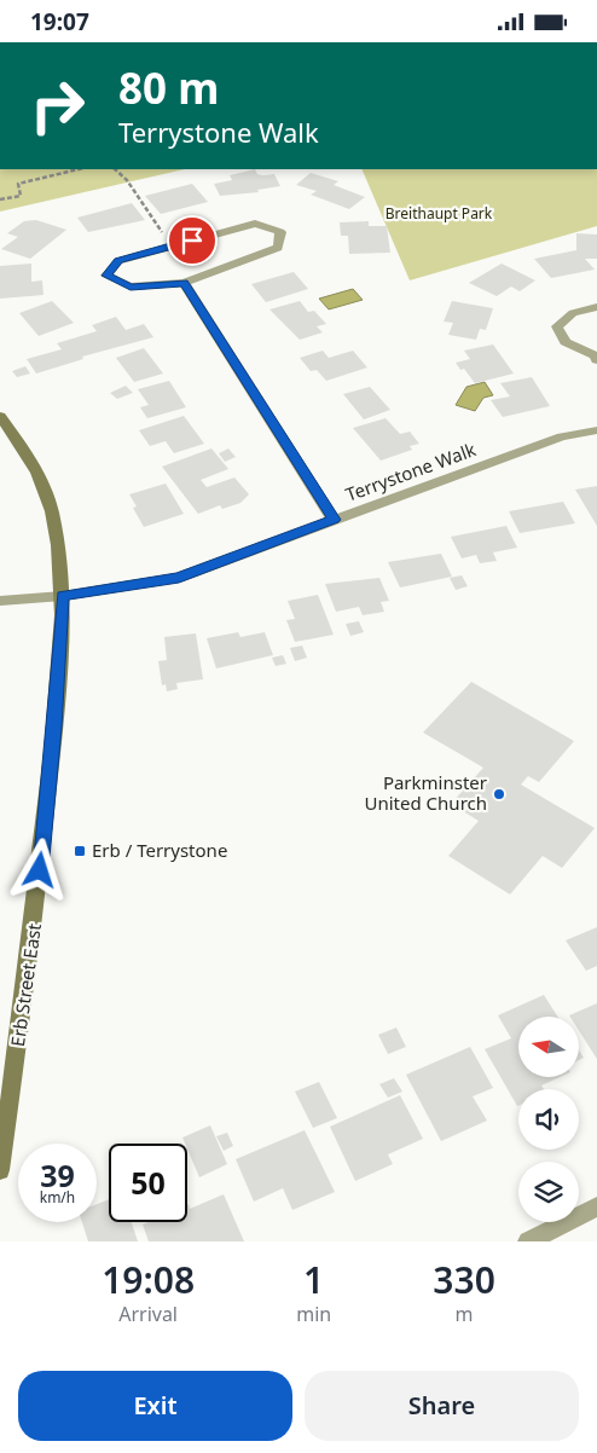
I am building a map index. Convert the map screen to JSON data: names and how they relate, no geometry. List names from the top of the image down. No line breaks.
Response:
{"streets":{"main road":["Erb Street East"],"street":["Terrystone Walk"]},"crossings":[["Terrystone Walk","Erb Street East"]],"parks":["Breithaupt Park"],"places":{"other":["Parkminster United Church"],"transit":["Erb / Terrystone"]},"north":"left","page":{"status":"19:07","turn":["80 m","Terrystone Walk"],"speed":"39 km/h","limit":"50","eta":["19:08","Arrival","1","min","330","m"],"buttons":["Exit","Share"]}}
